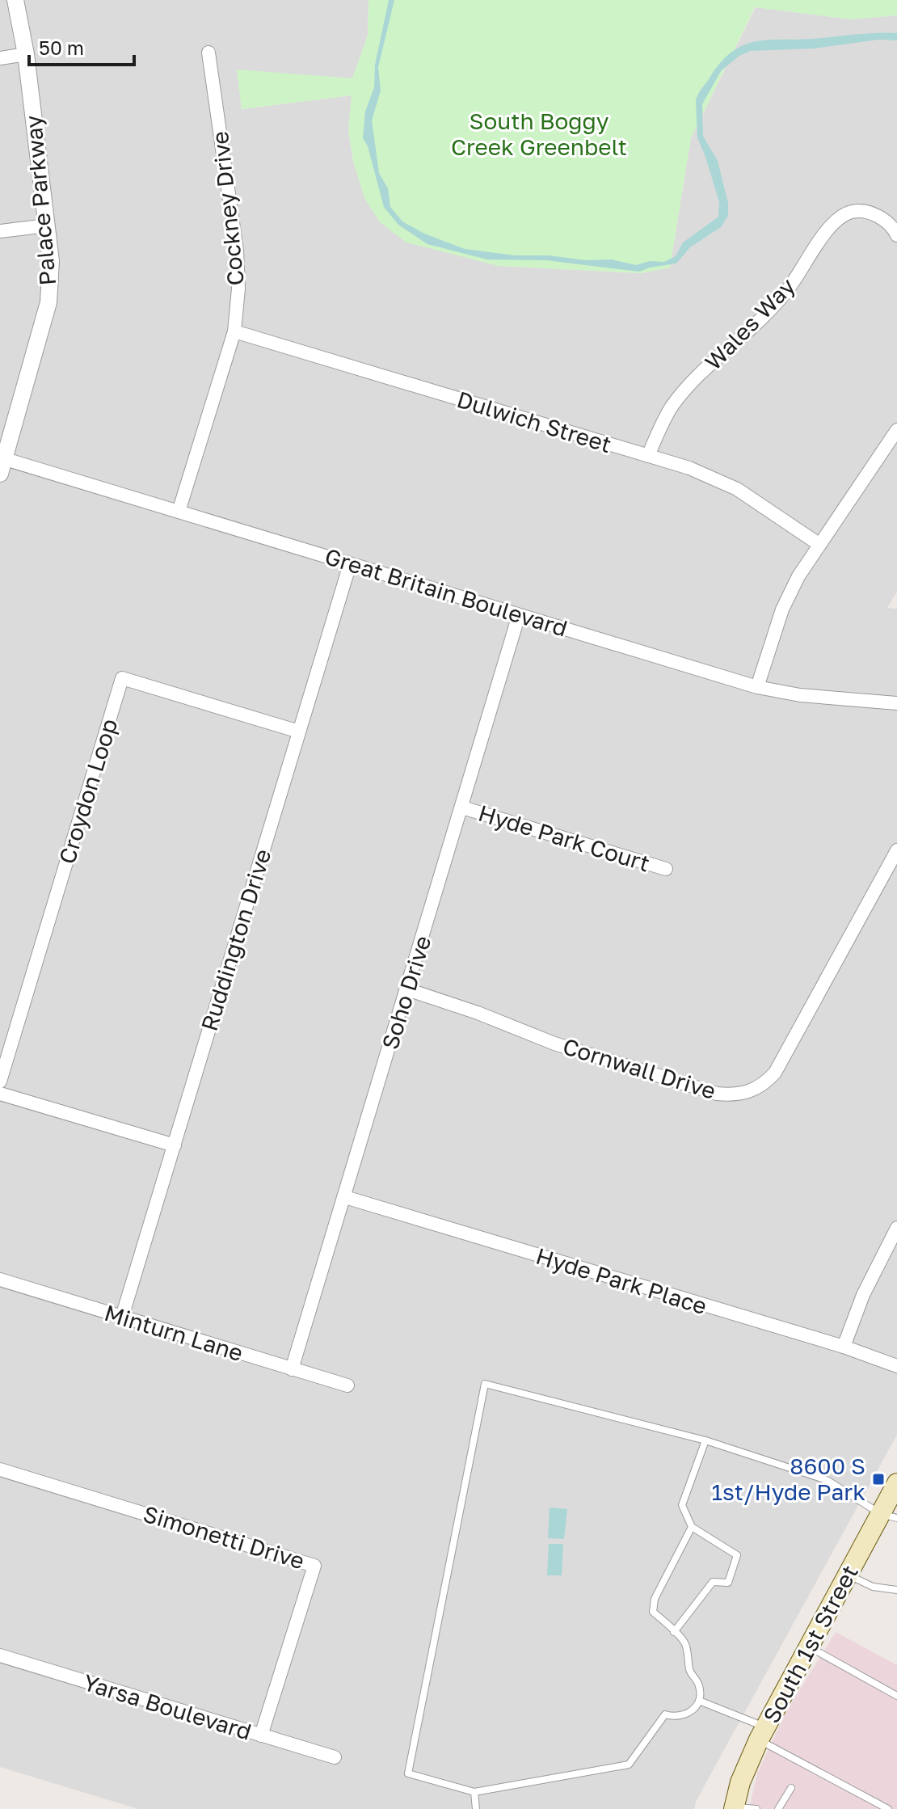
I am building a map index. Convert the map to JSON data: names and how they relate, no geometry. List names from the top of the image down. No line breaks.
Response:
{"streets":{"main road":["South 1st Street"],"street":["Palace Parkway","Cockney Drive","Wales Way","Dulwich Street","Great Britain Boulevard","Croydon Loop","Hyde Park Court","Ruddington Drive","Soho Drive","Cornwall Drive","Hyde Park Place","Minturn Lane","Simonetti Drive","Yarsa Boulevard"]},"crossings":[["Palace Parkway","Great Britain Boulevard"],["Cockney Drive","Dulwich Street"],["Cockney Drive","Great Britain Boulevard"],["Wales Way","Dulwich Street"],["Great Britain Boulevard","Ruddington Drive"],["Great Britain Boulevard","Soho Drive"],["Croydon Loop","Ruddington Drive"],["Hyde Park Court","Soho Drive"],["Ruddington Drive","Minturn Lane"],["Soho Drive","Cornwall Drive"],["Soho Drive","Hyde Park Place"],["Soho Drive","Minturn Lane"],["Simonetti Drive","Yarsa Boulevard"]],"parks":["South Boggy Creek Greenbelt"],"places":{"transit":["8600 S 1st/Hyde Park"]},"scale_bar":"50 m"}
